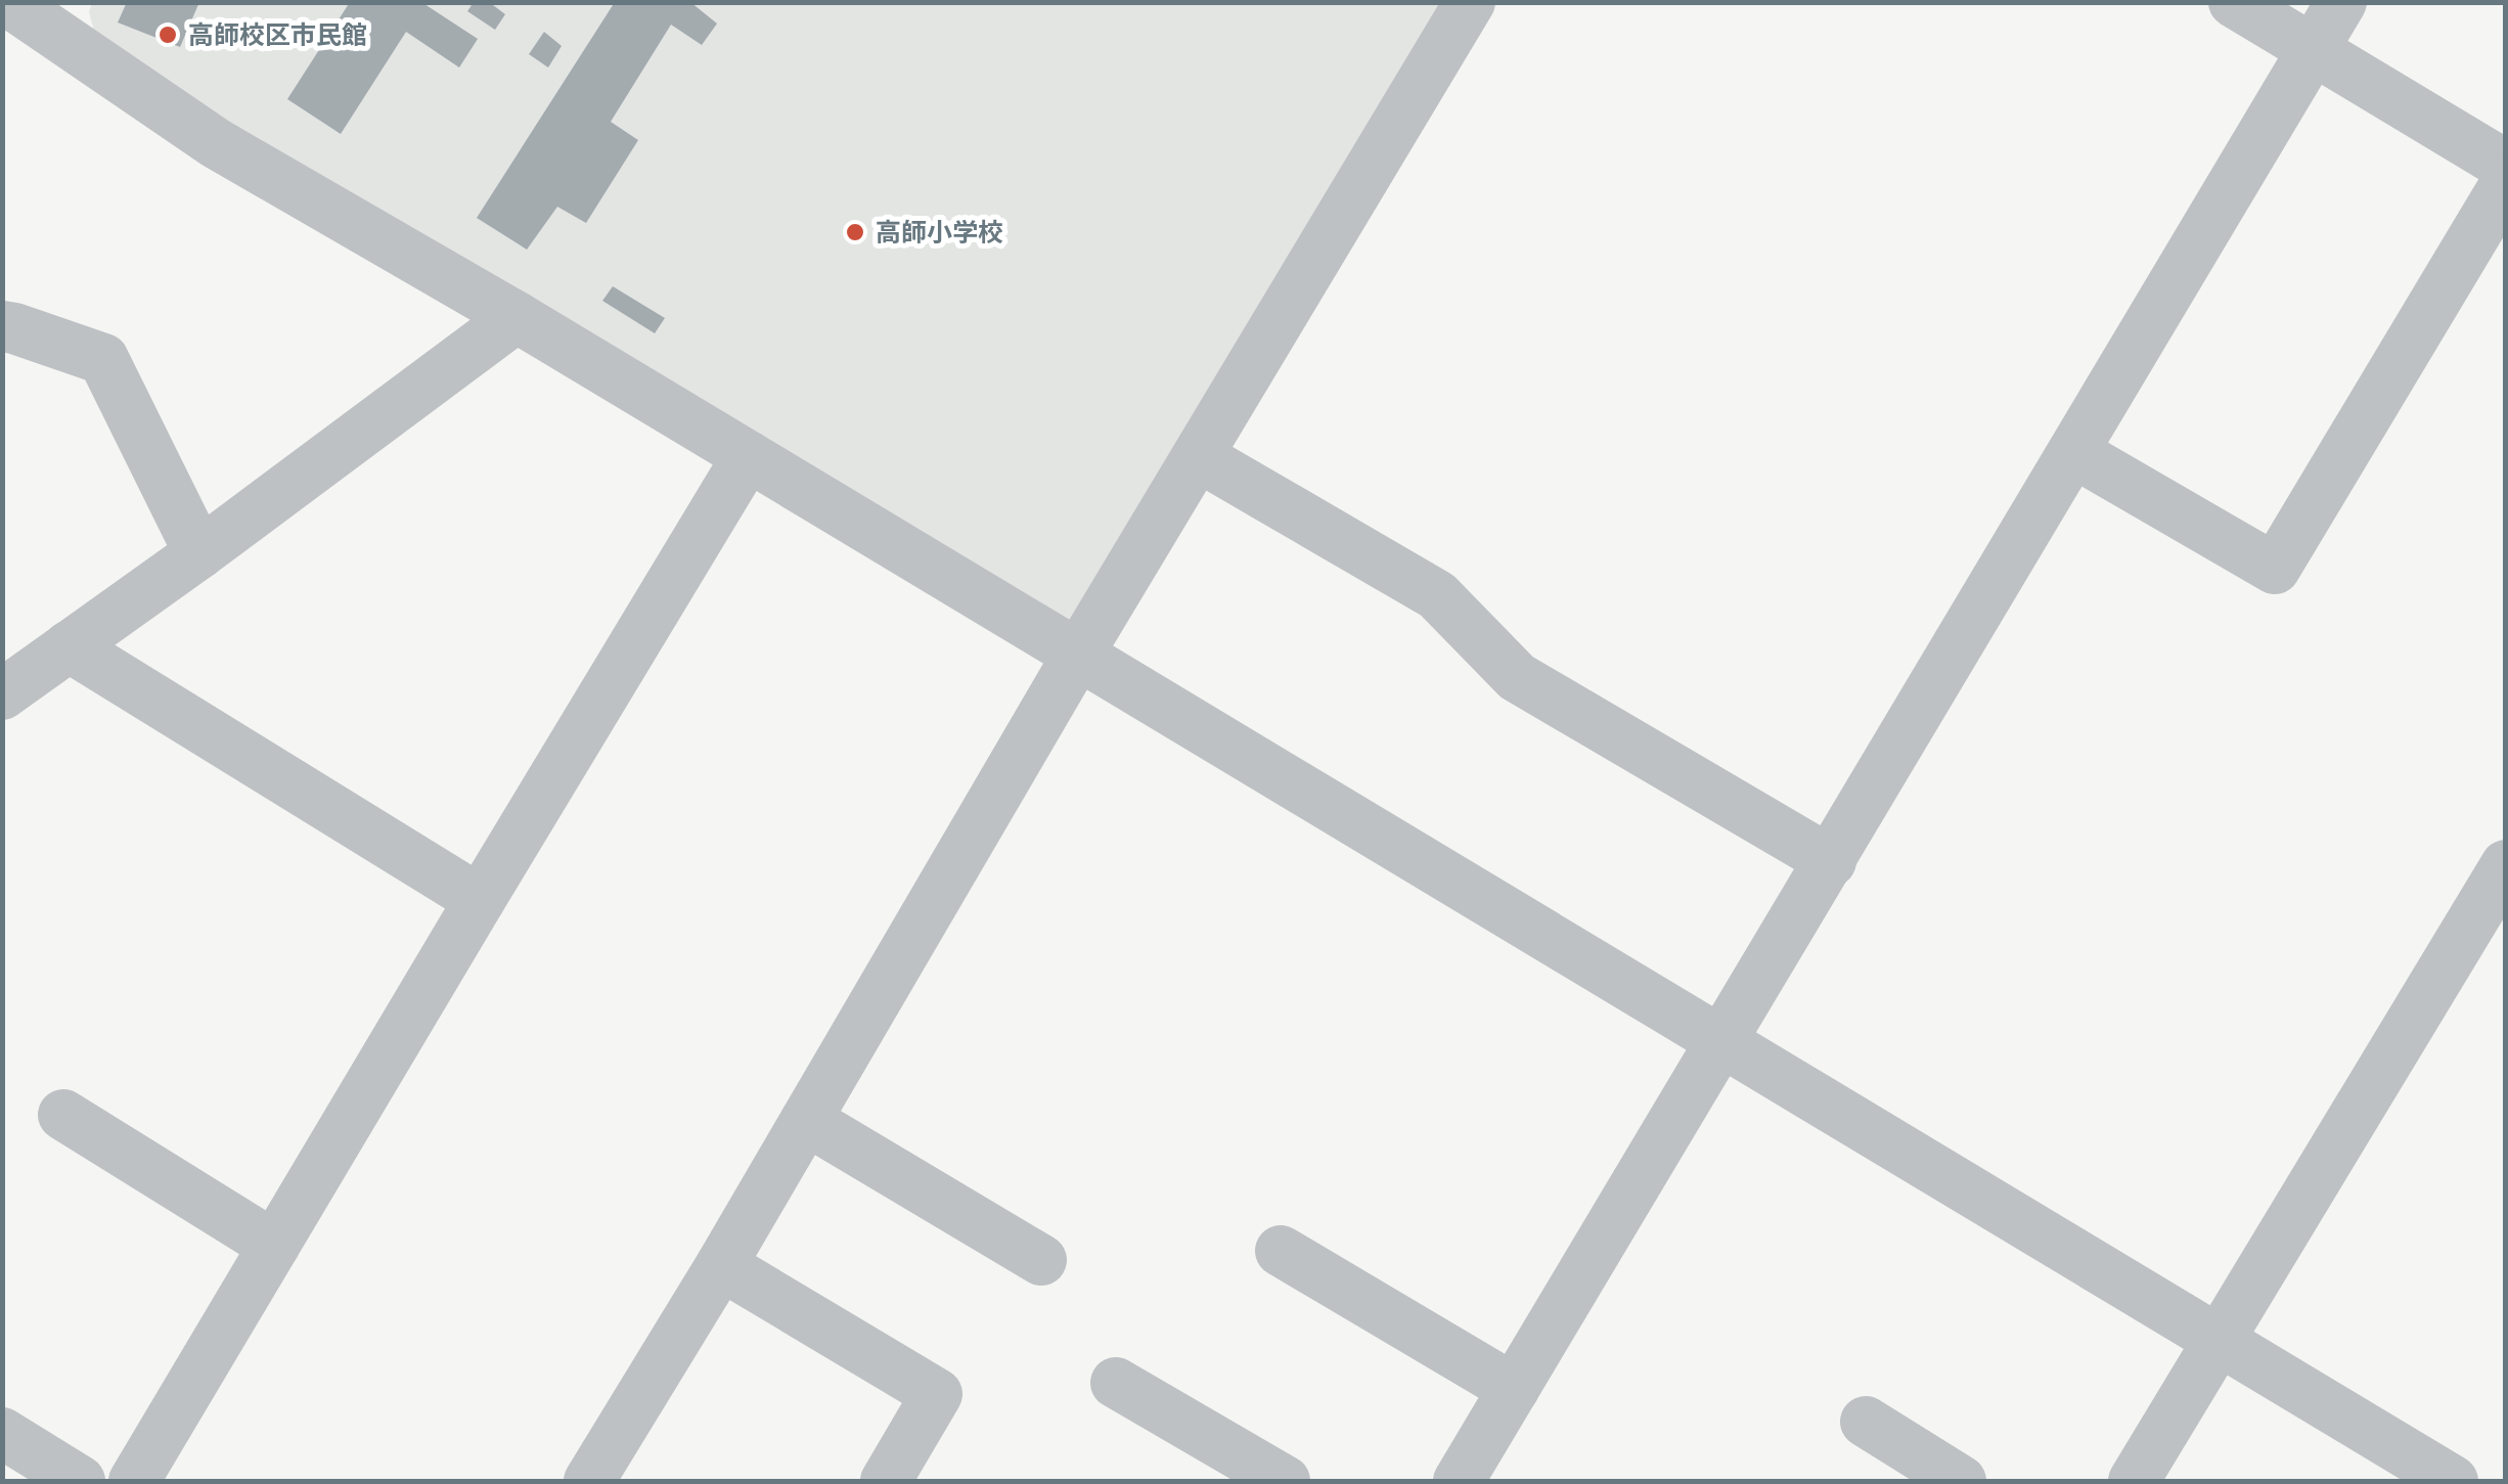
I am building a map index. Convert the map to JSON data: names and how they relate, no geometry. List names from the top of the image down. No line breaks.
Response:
{"places":["高師校区市民館","高師小学校"]}
